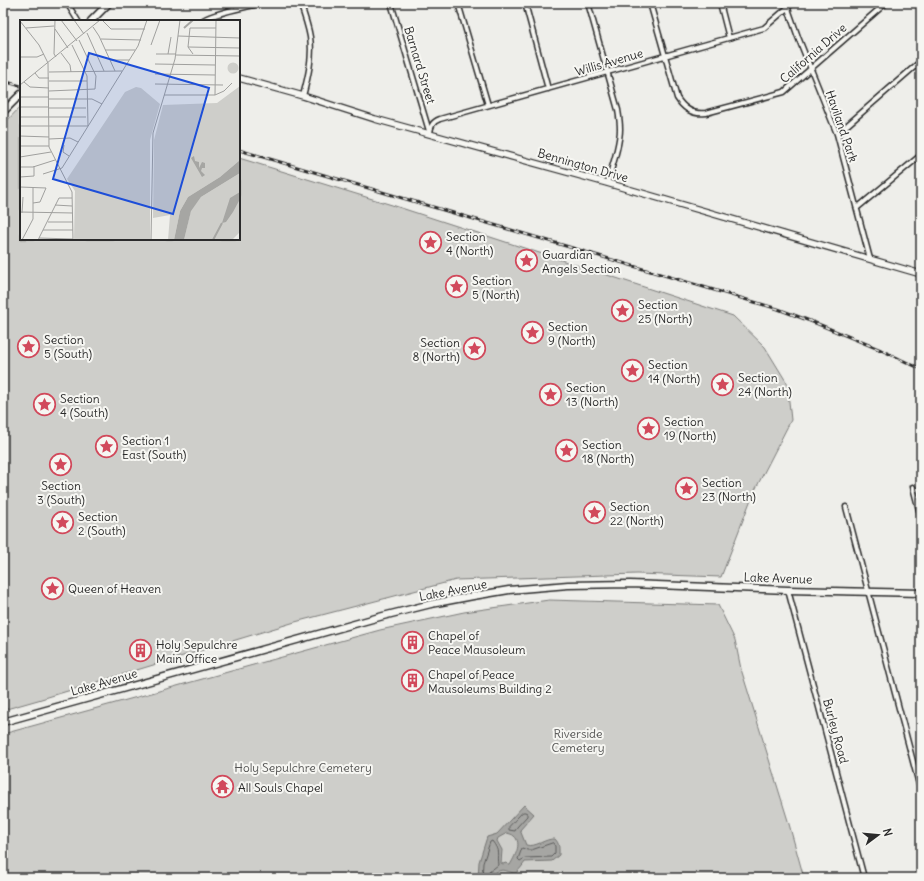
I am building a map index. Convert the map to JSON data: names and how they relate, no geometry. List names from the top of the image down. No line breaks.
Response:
{"streets":{"main road":["Lake Avenue"],"street":["California Drive","Willis Avenue","Barnard Street","Haviland Park","Bennington Drive","Burley Road"]},"crossings":[["California Drive","Willis Avenue"],["California Drive","Haviland Park"],["Willis Avenue","Barnard Street"],["Willis Avenue","Haviland Park"],["Willis Avenue","Bennington Drive"],["Barnard Street","Bennington Drive"],["Haviland Park","Bennington Drive"],["Lake Avenue","Burley Road"]],"parks":["Riverside Cemetery","Holy Sepulchre Cemetery"],"places":{"place":["Section 4 (North)","Guardian Angels Section","Section 5 (North)","Section 25 (North)","Section 9 (North)","Section 5 (South)","Section 8 (North)","Section 14 (North)","Section 24 (North)","Section 13 (North)","Section 4 (South)","Section 19 (North)","Section 1 East (South)","Section 18 (North)","Section 3 (South)","Section 23 (North)","Section 22 (North)","Section 2 (South)","Queen of Heaven"],"building":["Chapel of Peace Mausoleum","Holy Sepulchre Main Office","Chapel of Peace Mausoleums Building 2"],"temple":["All Souls Chapel"]},"north":"right"}
